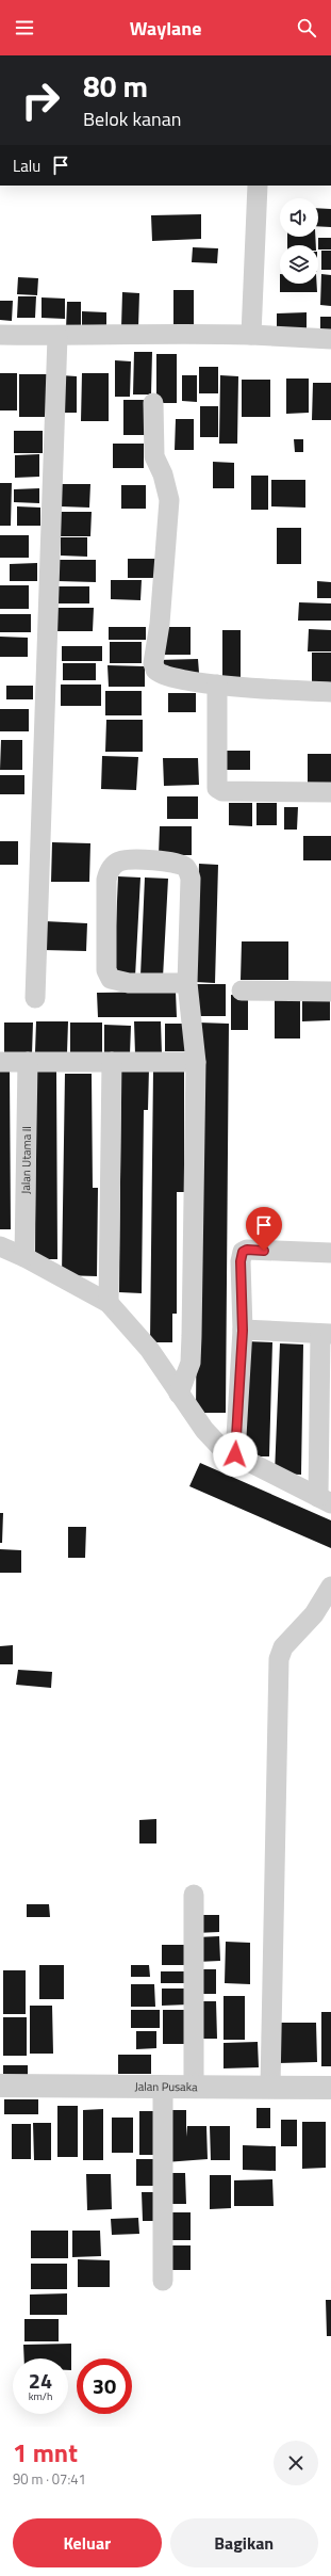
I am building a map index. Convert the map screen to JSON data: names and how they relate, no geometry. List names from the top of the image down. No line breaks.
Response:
{"streets":{"street":["Jalan Utama ll","Jalan Pusaka"]},"page":{"header":"Waylane","turn":["80 m","Belok kanan"],"then":"Lalu","speed":"24 km/h","limit":"30","heading":["1 mnt","90 m · 07:41"],"buttons":["Keluar","Bagikan"]}}
